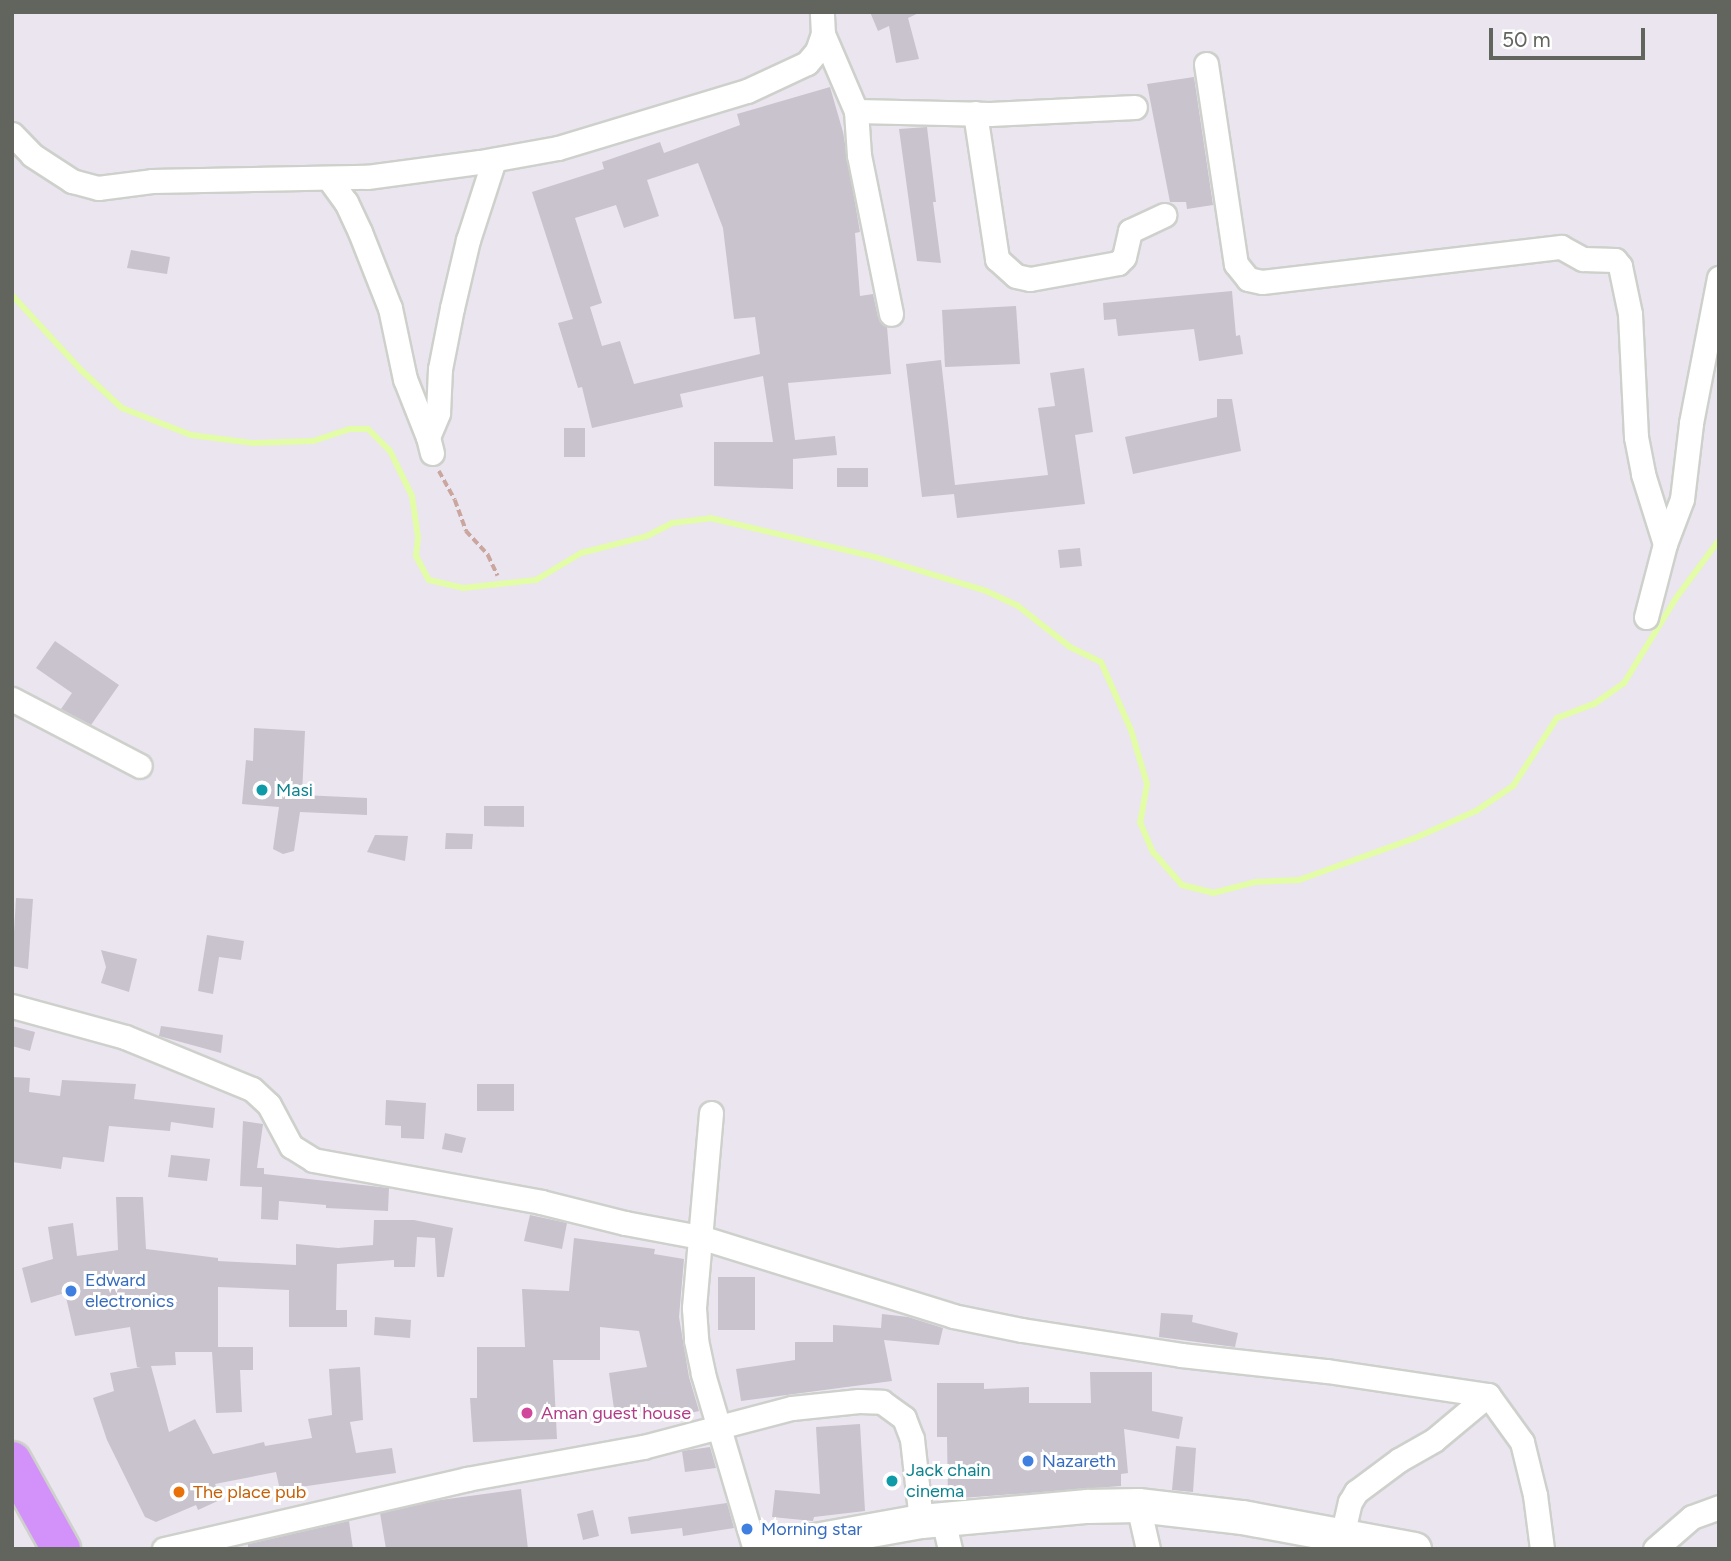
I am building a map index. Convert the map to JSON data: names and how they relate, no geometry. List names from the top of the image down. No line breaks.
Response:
{"places":["Masi","Edward electronics","Aman guest house","Nazareth","Jack chain cinema","The place pub","Morning star"],"scale_bar":"50 m"}
